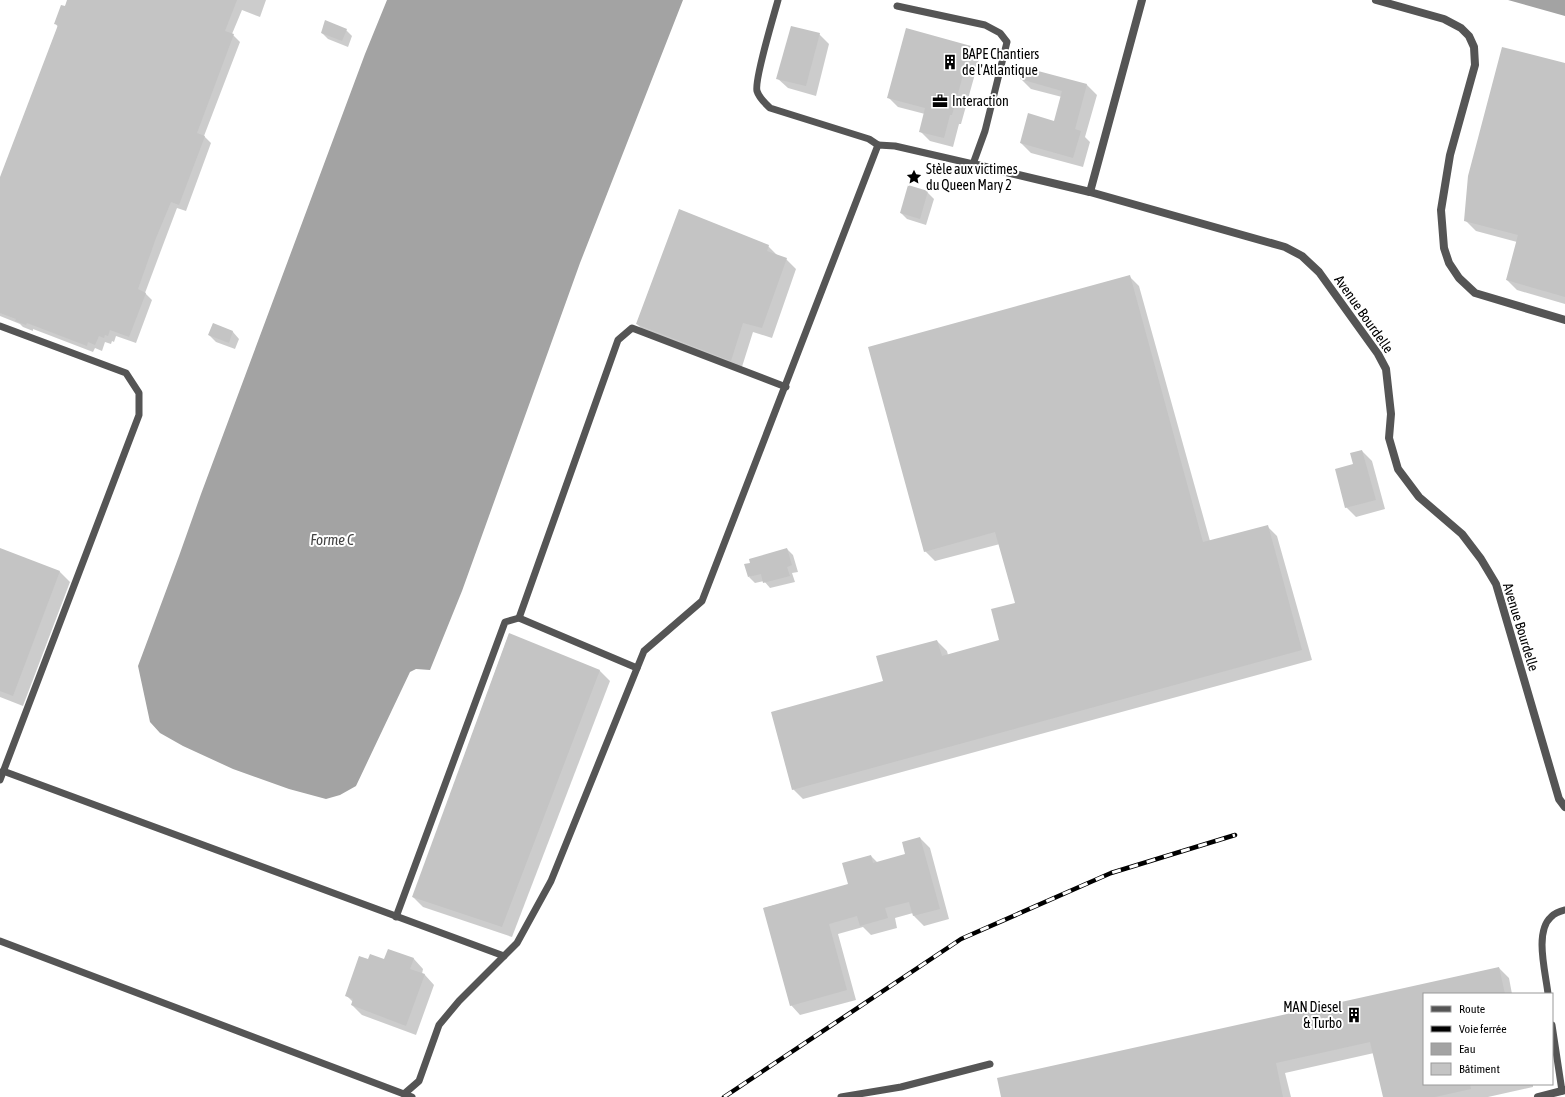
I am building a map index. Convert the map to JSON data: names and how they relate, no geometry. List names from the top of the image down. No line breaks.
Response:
{"streets":{"street":["Avenue Bourdelle"]},"water":["Forme C"],"places":{"building":["BAPE Chantiers de l'Atlantique","MAN Diesel & Turbo"],"office":["Interaction"],"place":["Stèle aux victimes du Queen Mary 2"]},"legend":["Route","Voie ferrée","Eau","Bâtiment"]}
